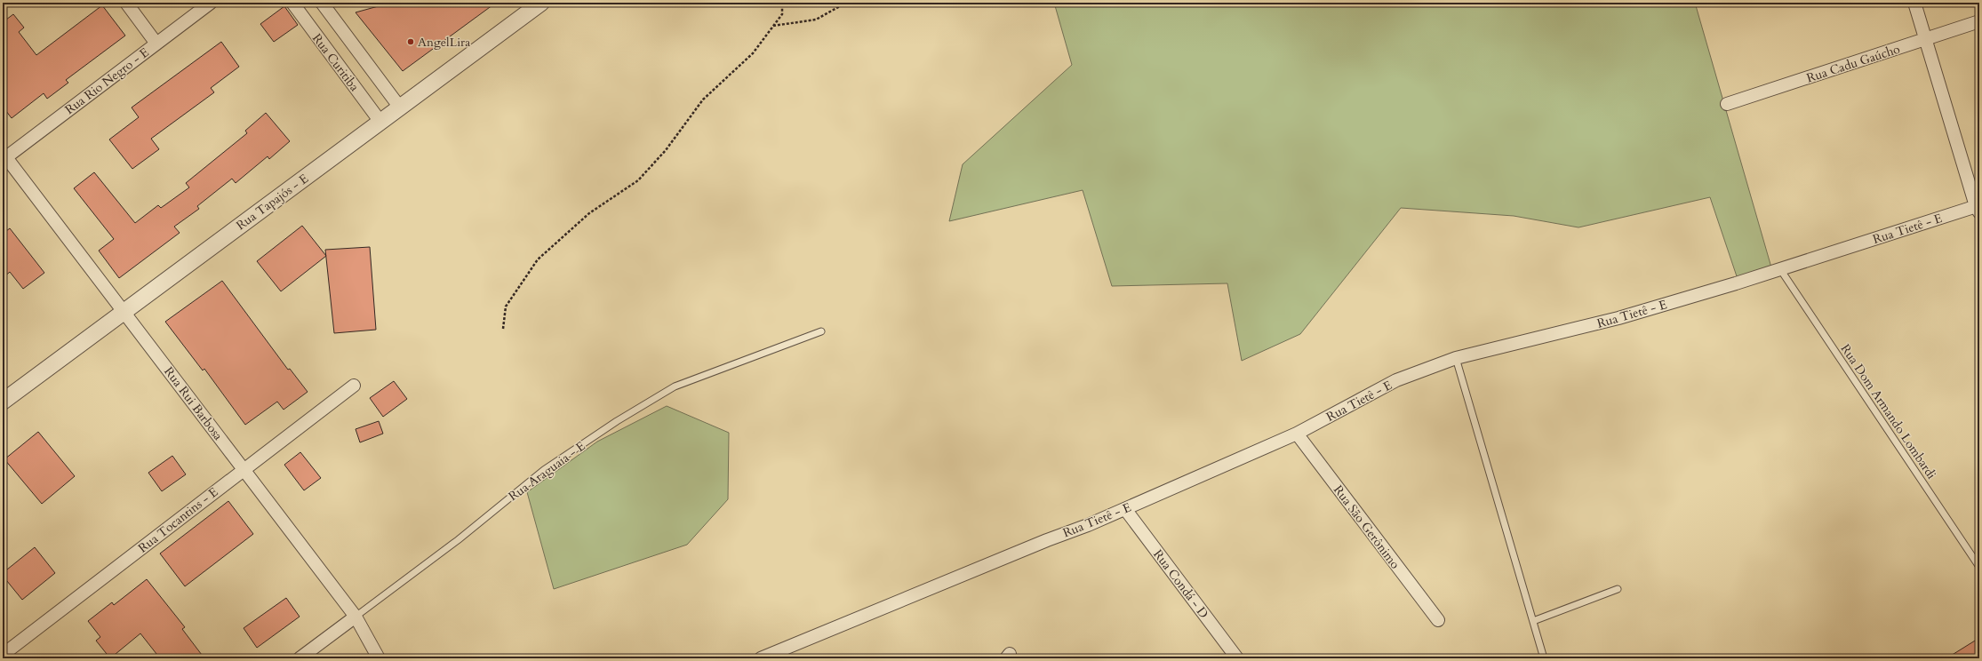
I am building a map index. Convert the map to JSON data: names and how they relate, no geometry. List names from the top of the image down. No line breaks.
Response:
{"streets":{"street":["Rua Curitiba","Rua Cadu Gaúcho","Rua Rio Negro - E","Rua Tapajós - E","Rua Tietê - E","Rua Rui Barbosa","Rua Araguaia - E","Rua Tocantins - E","Rua São Gerônimo","Rua Condá - D"],"lane":["Rua Dom Armando Lombardi"]},"crossings":[["Rua Curitiba","Rua Tapajós - E"],["Rua Rio Negro - E","Rua Rui Barbosa"],["Rua Tapajós - E","Rua Rui Barbosa"],["Rua Tietê - E","Rua Dom Armando Lombardi"],["Rua Tietê - E","Rua São Gerônimo"],["Rua Tietê - E","Rua Condá - D"],["Rua Rui Barbosa","Rua Araguaia - E"],["Rua Rui Barbosa","Rua Tocantins - E"]],"places":["AngelLira"]}
